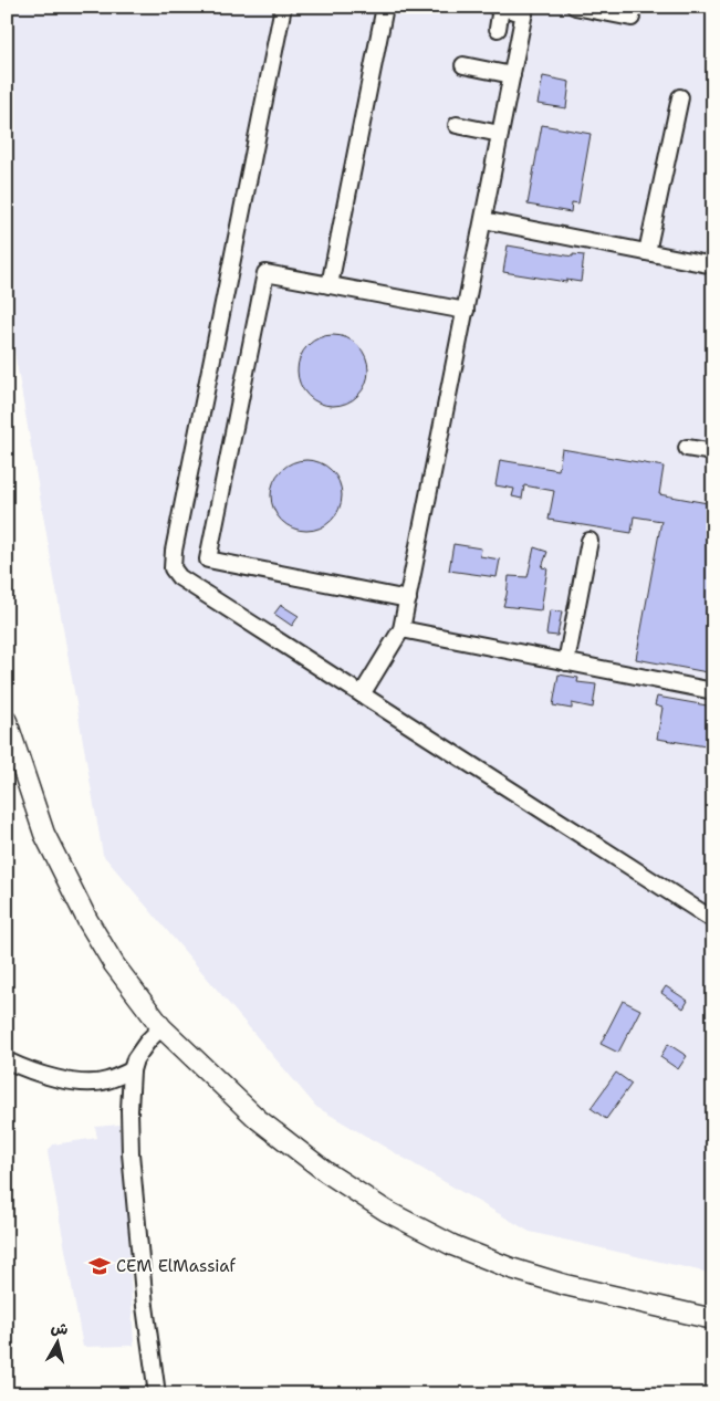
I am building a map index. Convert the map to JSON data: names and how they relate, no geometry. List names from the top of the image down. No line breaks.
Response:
{"places":{"school or university":["CEM ElMassiaf"]},"north":"top"}
